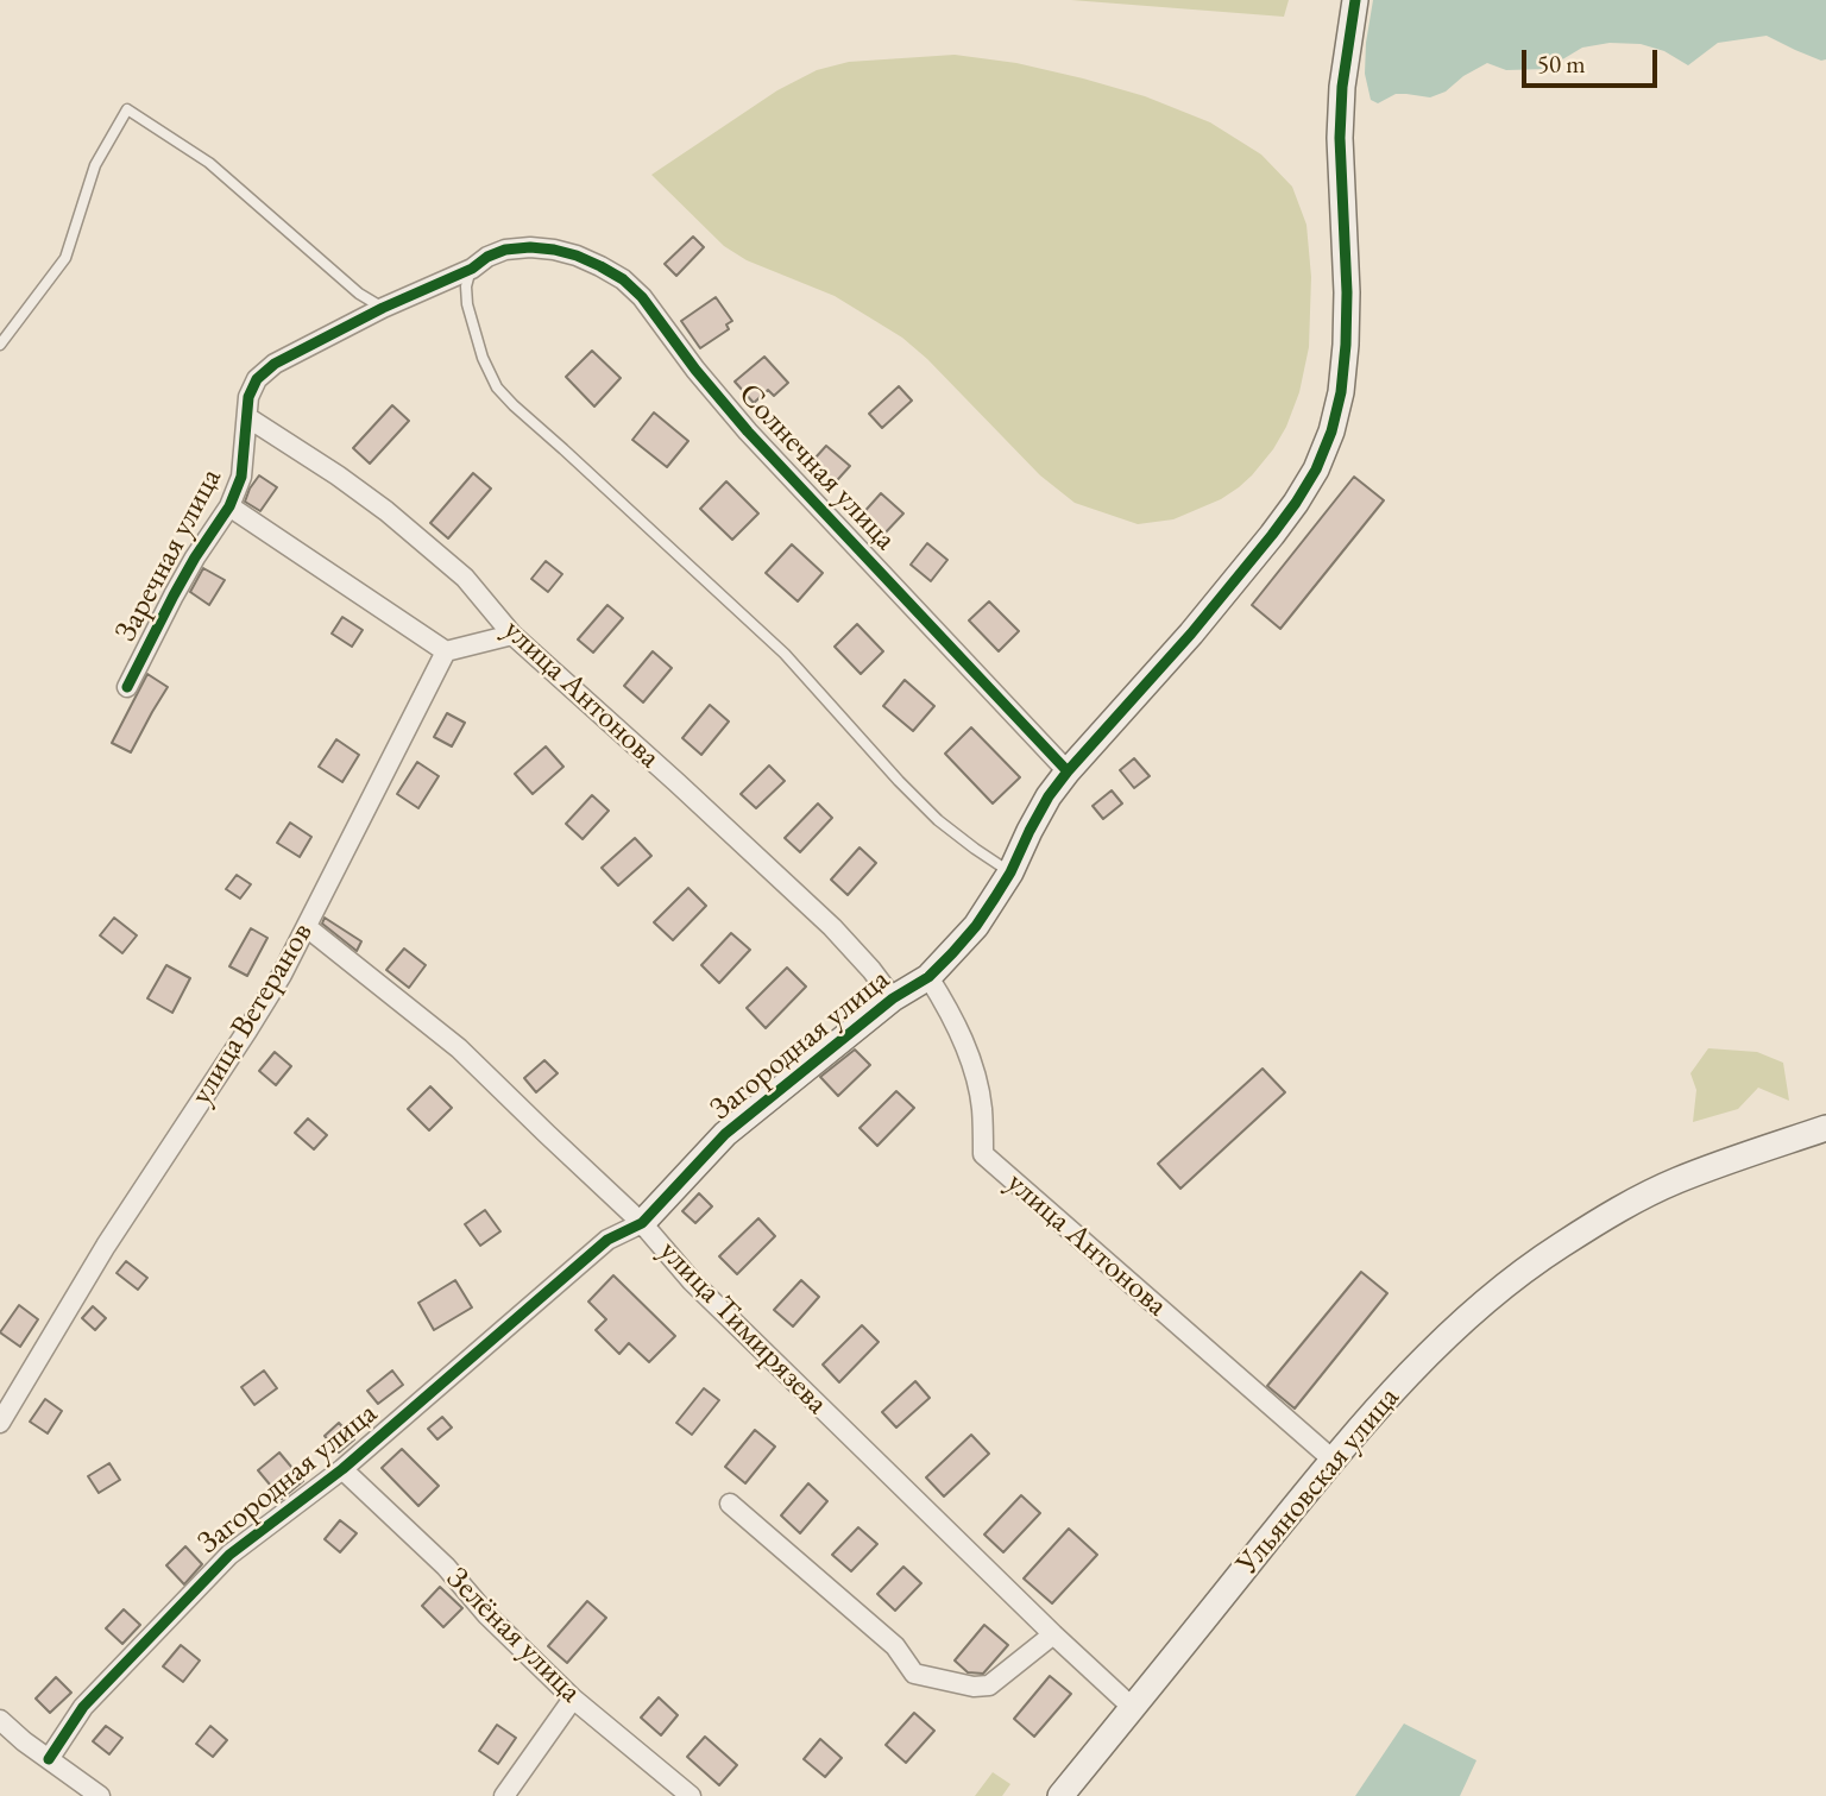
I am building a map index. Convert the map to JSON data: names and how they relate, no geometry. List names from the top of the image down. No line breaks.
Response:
{"streets":{"street":["Солнечная улица","Заречная улица","улица Антонова","улица Ветеранов","Загородная улица","улица Тимирязева","Ульяновская улица","Зелёная улица"]},"crossings":[["Солнечная улица","Заречная улица"],["Солнечная улица","Загородная улица"],["Заречная улица","улица Антонова"],["улица Антонова","Загородная улица"],["улица Антонова","Ульяновская улица"],["улица Ветеранов","улица Тимирязева"],["Загородная улица","улица Тимирязева"],["Загородная улица","Зелёная улица"],["улица Тимирязева","Ульяновская улица"]],"scale_bar":"50 m"}
